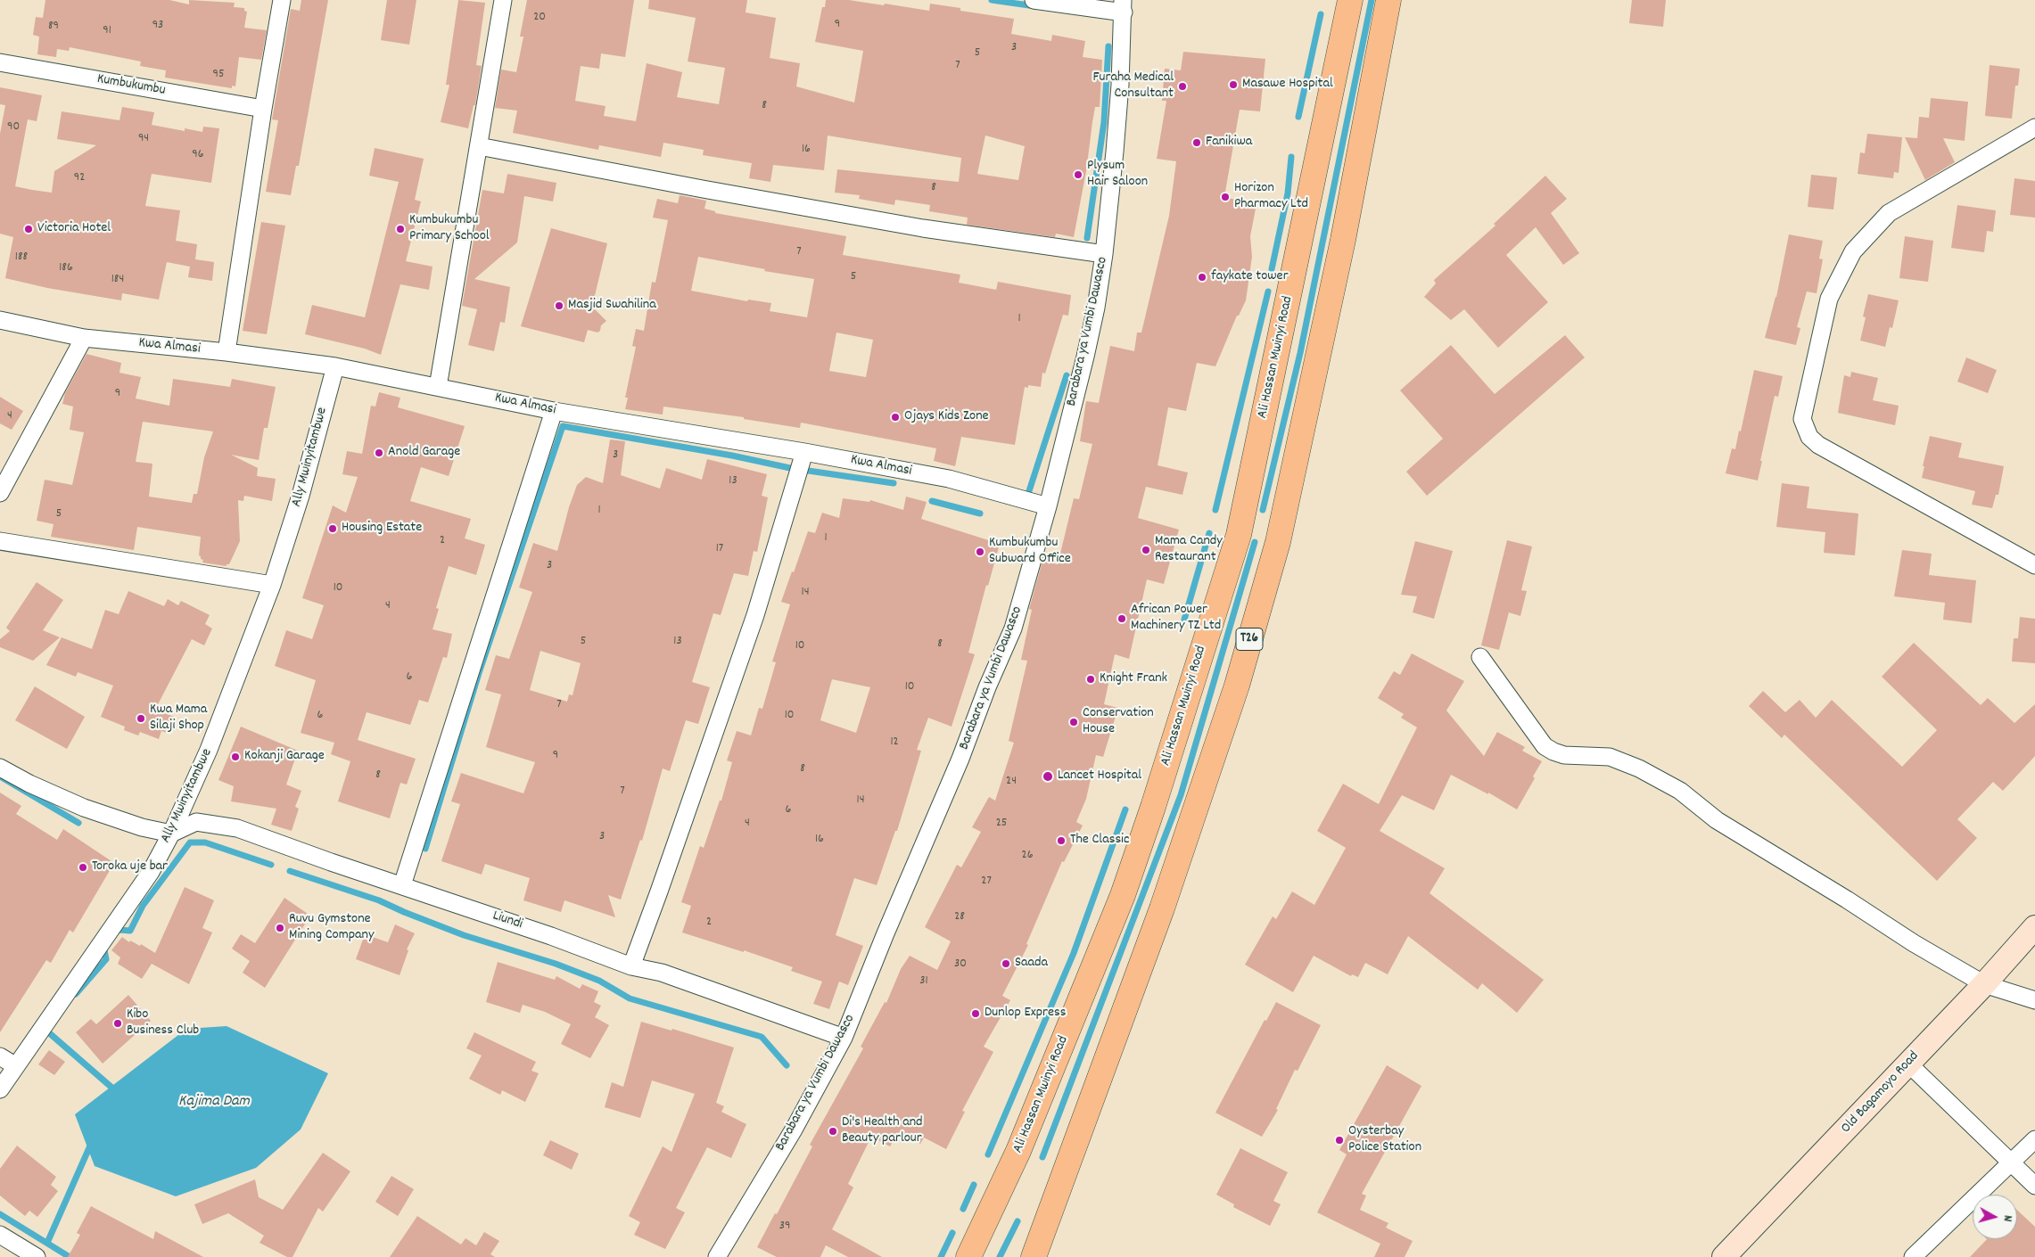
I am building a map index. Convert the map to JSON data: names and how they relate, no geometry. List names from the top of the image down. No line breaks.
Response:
{"streets":{"highway":["Ali Hassan Mwinyi Road","T26"],"street":["Kumbukumbu","Barabara ya Vumbi Dawasco","Kwa Almasi","Ally Mwinyitambwe","Liundi","Old Bagamoyo Road"]},"crossings":[["Barabara ya Vumbi Dawasco","Kwa Almasi"],["Barabara ya Vumbi Dawasco","Liundi"],["Kwa Almasi","Ally Mwinyitambwe"],["Ally Mwinyitambwe","Liundi"]],"water":["Kajima Dam"],"places":["Masawe Hospital","Furaha Medical Consultant","Fanikiwa","Plysum Hair Saloon","Horizon Pharmacy Ltd","Victoria Hotel","Kumbukumbu Primary School","faykate tower","Masjid Swahilina","Ojays Kids Zone","Anold Garage","Housing Estate","Mama Candy Restaurant","Kumbukumbu Subward Office","African Power Machinery TZ Ltd","Knight Frank","Kwa Mama Silaji Shop","Conservation House","Kokanji Garage","Lancet Hospital","The Classic","Toroka uje bar","Ruvu Gymstone Mining Company","Saada","Dunlop Express","Kibo Business Club","Di's Health and Beauty parlour","Oysterbay Police Station"],"house_numbers":["20","9","93","89","91","3","5","7","95","8","90","94","16","96","92","8","7","188","186","5","184","1","9","4","3","13","1","5","1","2","17","3","10","14","4","5","13","8","10","6","10","7","6","10","12","9","8","8","24","7","14","6","4","25","3","16","26","27","28","2","30","31","39"],"north":"right"}
